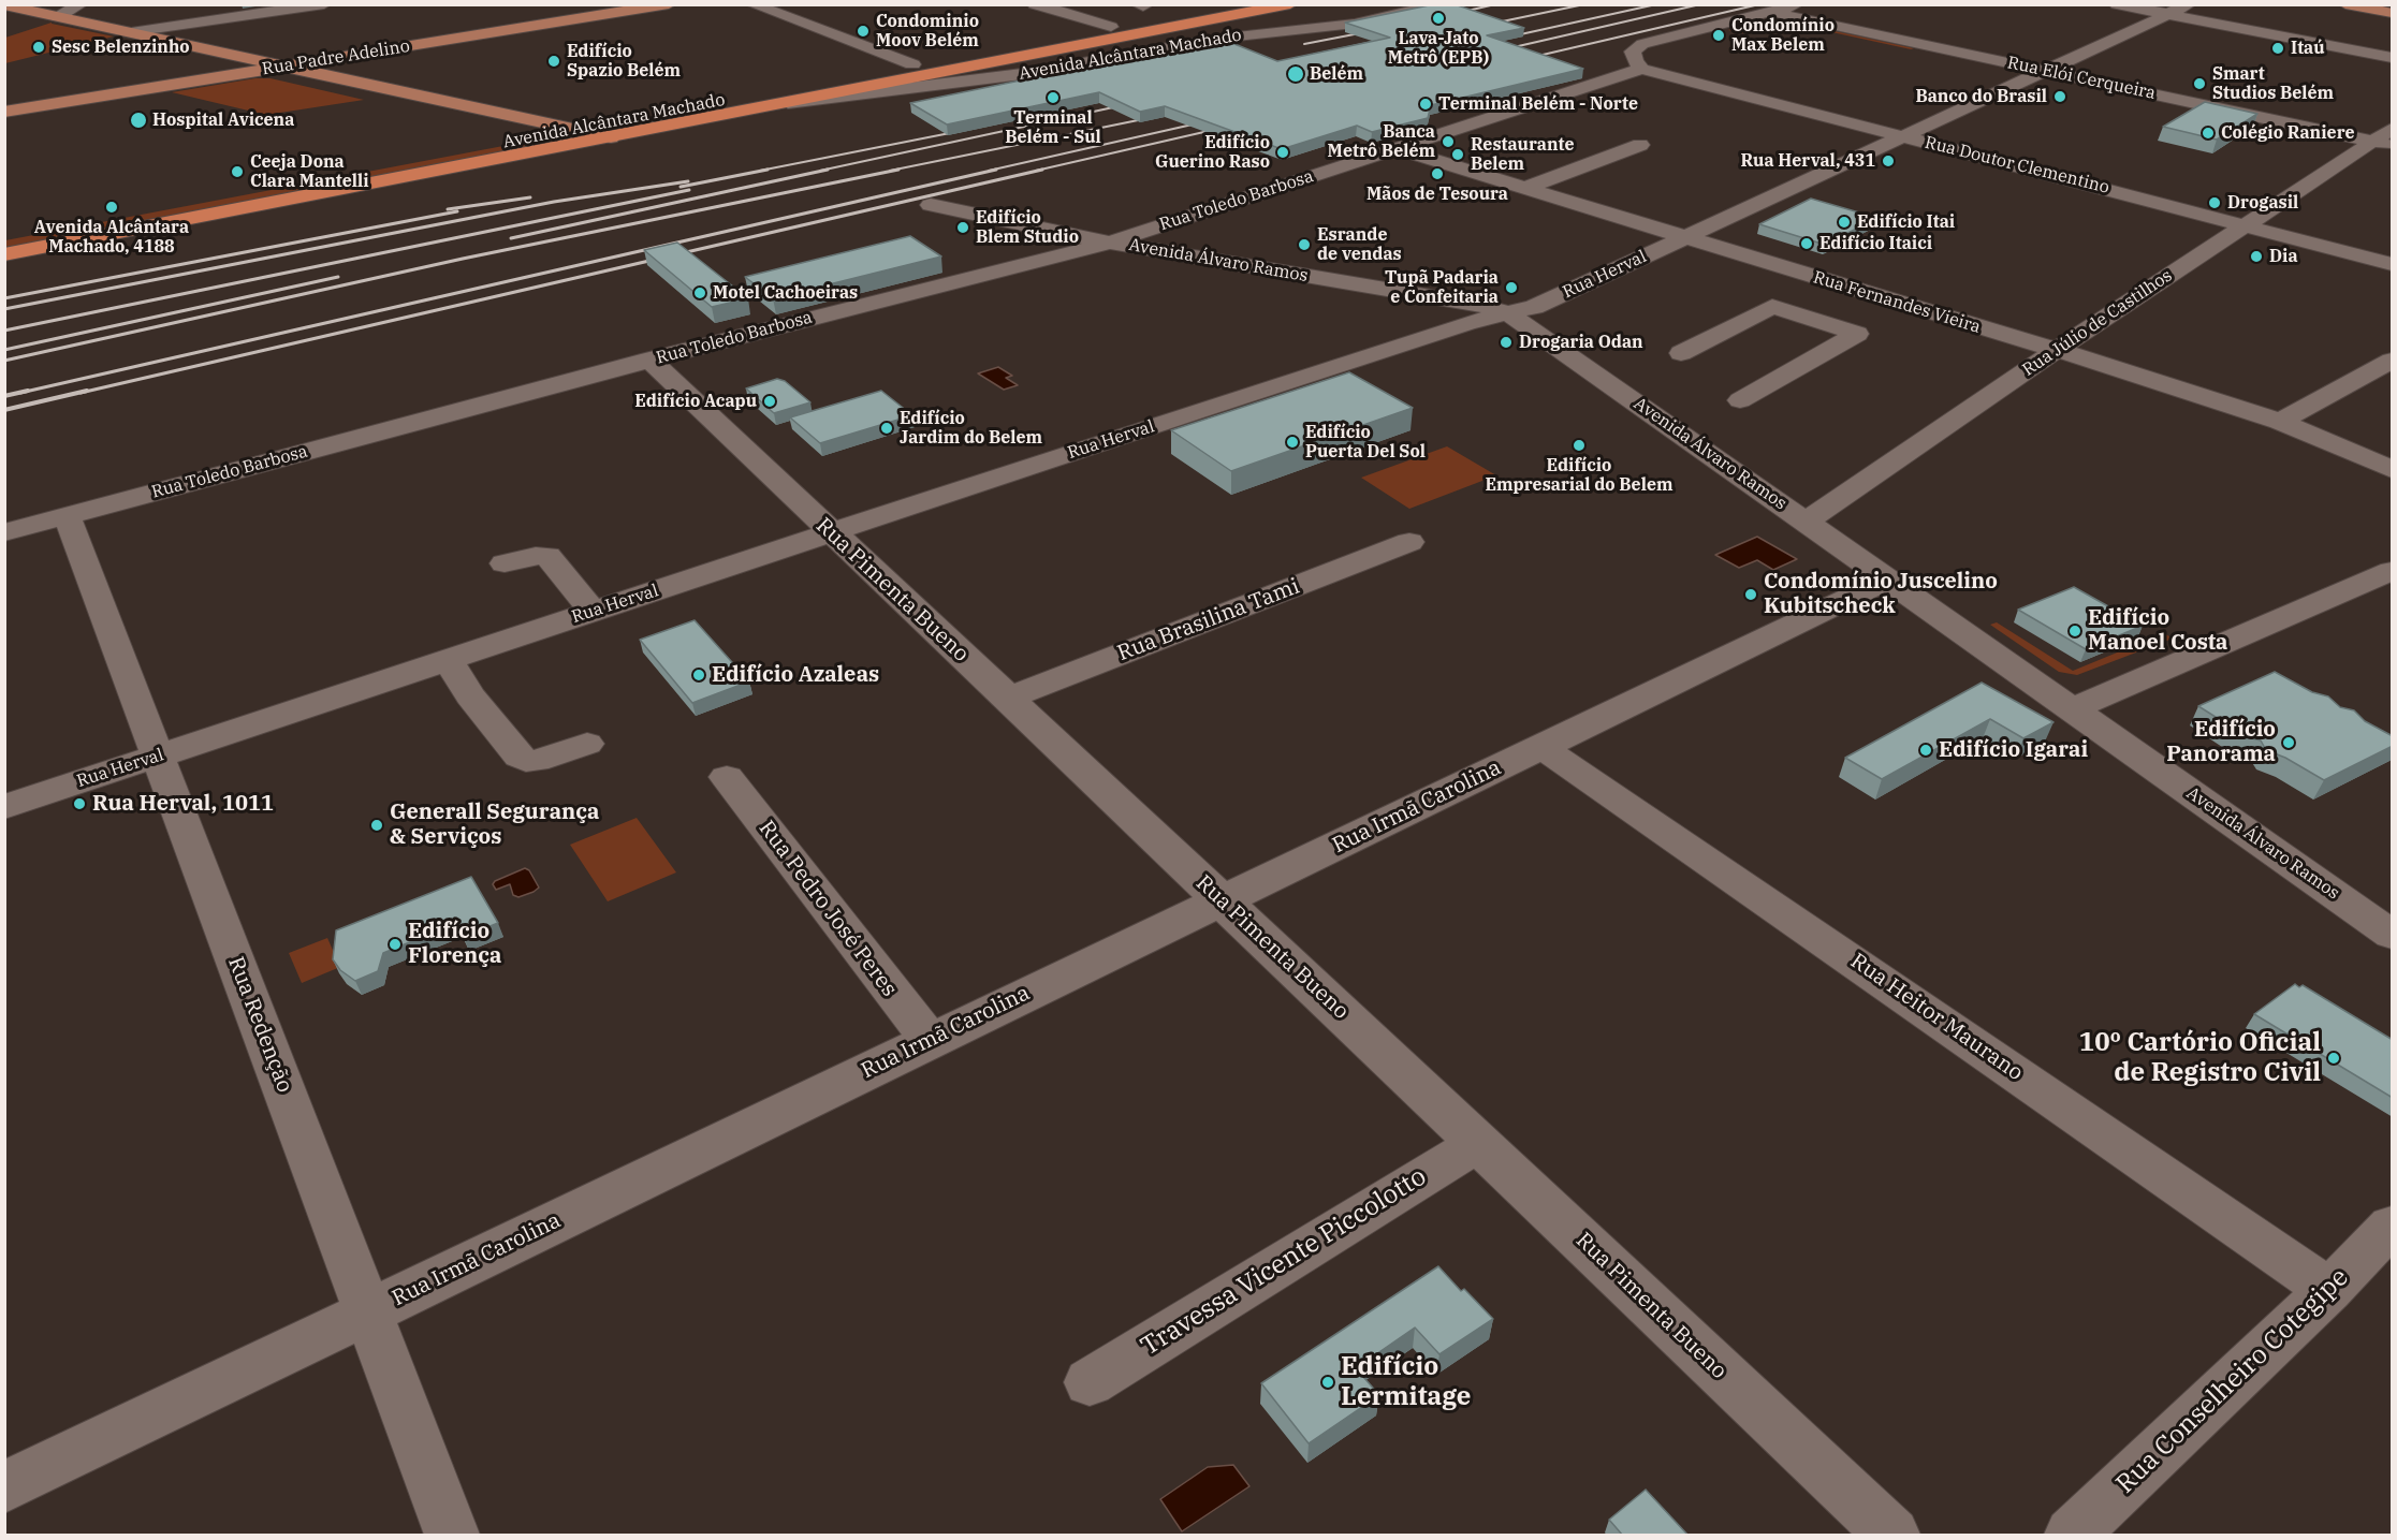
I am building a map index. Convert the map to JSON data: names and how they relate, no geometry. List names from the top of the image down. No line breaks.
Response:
{"streets":{"highway":["Avenida Alcântara Machado"],"main road":["Rua Padre Adelino"],"street":["Rua Elói Cerqueira","Rua Doutor Clementino","Rua Toledo Barbosa","Avenida Álvaro Ramos","Rua Herval","Rua Fernandes Vieira","Rua Júlio de Castilhos","Rua Pimenta Bueno","Rua Brasilina Tami","Rua Irmã Carolina","Rua Pedro José Peres","Rua Heitor Maurano","Rua Redenção","Travessa Vicente Piccolotto","Rua Conselheiro Cotegipe"]},"crossings":[["Rua Elói Cerqueira","Rua Herval"],["Rua Elói Cerqueira","Rua Júlio de Castilhos"],["Rua Doutor Clementino","Rua Toledo Barbosa"],["Rua Doutor Clementino","Rua Herval"],["Rua Doutor Clementino","Rua Júlio de Castilhos"],["Rua Toledo Barbosa","Avenida Álvaro Ramos"],["Rua Toledo Barbosa","Rua Fernandes Vieira"],["Rua Toledo Barbosa","Rua Pimenta Bueno"],["Rua Toledo Barbosa","Rua Redenção"],["Avenida Álvaro Ramos","Rua Herval"],["Avenida Álvaro Ramos","Rua Júlio de Castilhos"],["Avenida Álvaro Ramos","Rua Irmã Carolina"],["Rua Herval","Rua Fernandes Vieira"],["Rua Herval","Rua Pimenta Bueno"],["Rua Herval","Rua Redenção"],["Rua Fernandes Vieira","Rua Júlio de Castilhos"],["Rua Pimenta Bueno","Rua Brasilina Tami"],["Rua Pimenta Bueno","Rua Irmã Carolina"],["Rua Pimenta Bueno","Travessa Vicente Piccolotto"],["Rua Irmã Carolina","Rua Pedro José Peres"],["Rua Irmã Carolina","Rua Heitor Maurano"],["Rua Irmã Carolina","Rua Redenção"],["Rua Heitor Maurano","Rua Conselheiro Cotegipe"]],"places":["Lava-Jato Metrô (EPB)","Condominio Moov Belém","Condomínio Max Belem","Sesc Belenzinho","Itaú","Edifício Spazio Belém","Belém","Smart Studios Belém","Banco do Brasil","Terminal Belém - Sul","Terminal Belém - Norte","Hospital Avicena","Colégio Raniere","Banca Metrô Belém","Edifício Guerino Raso","Restaurante Belem","Rua Herval, 431","Ceeja Dona Clara Mantelli","Mãos de Tesoura","Drogasil","Avenida Alcântara Machado, 4188","Edifício Itai","Edifício Blem Studio","Edifício Itaici","Esrande de vendas","Dia","Tupã Padaria e Confeitaria","Motel Cachoeiras","Drogaria Odan","Edifício Acapu","Edifício Jardim do Belem","Edifício Puerta Del Sol","Edifício Empresarial do Belem","Condomínio Juscelino Kubitscheck","Edifício Manoel Costa","Edifício Azaleas","Edifício Panorama","Edifício Igarai","Rua Herval, 1011","Generall Segurança & Serviços","Edifício Florença","10º Cartório Oficial de Registro Civil","Edifício Lermitage"]}
